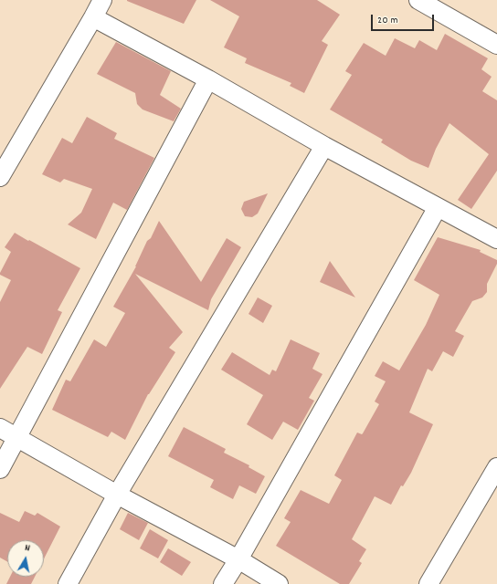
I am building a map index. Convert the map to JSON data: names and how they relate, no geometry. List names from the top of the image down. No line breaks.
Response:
{"scale_bar":"20 m","north":"top"}
